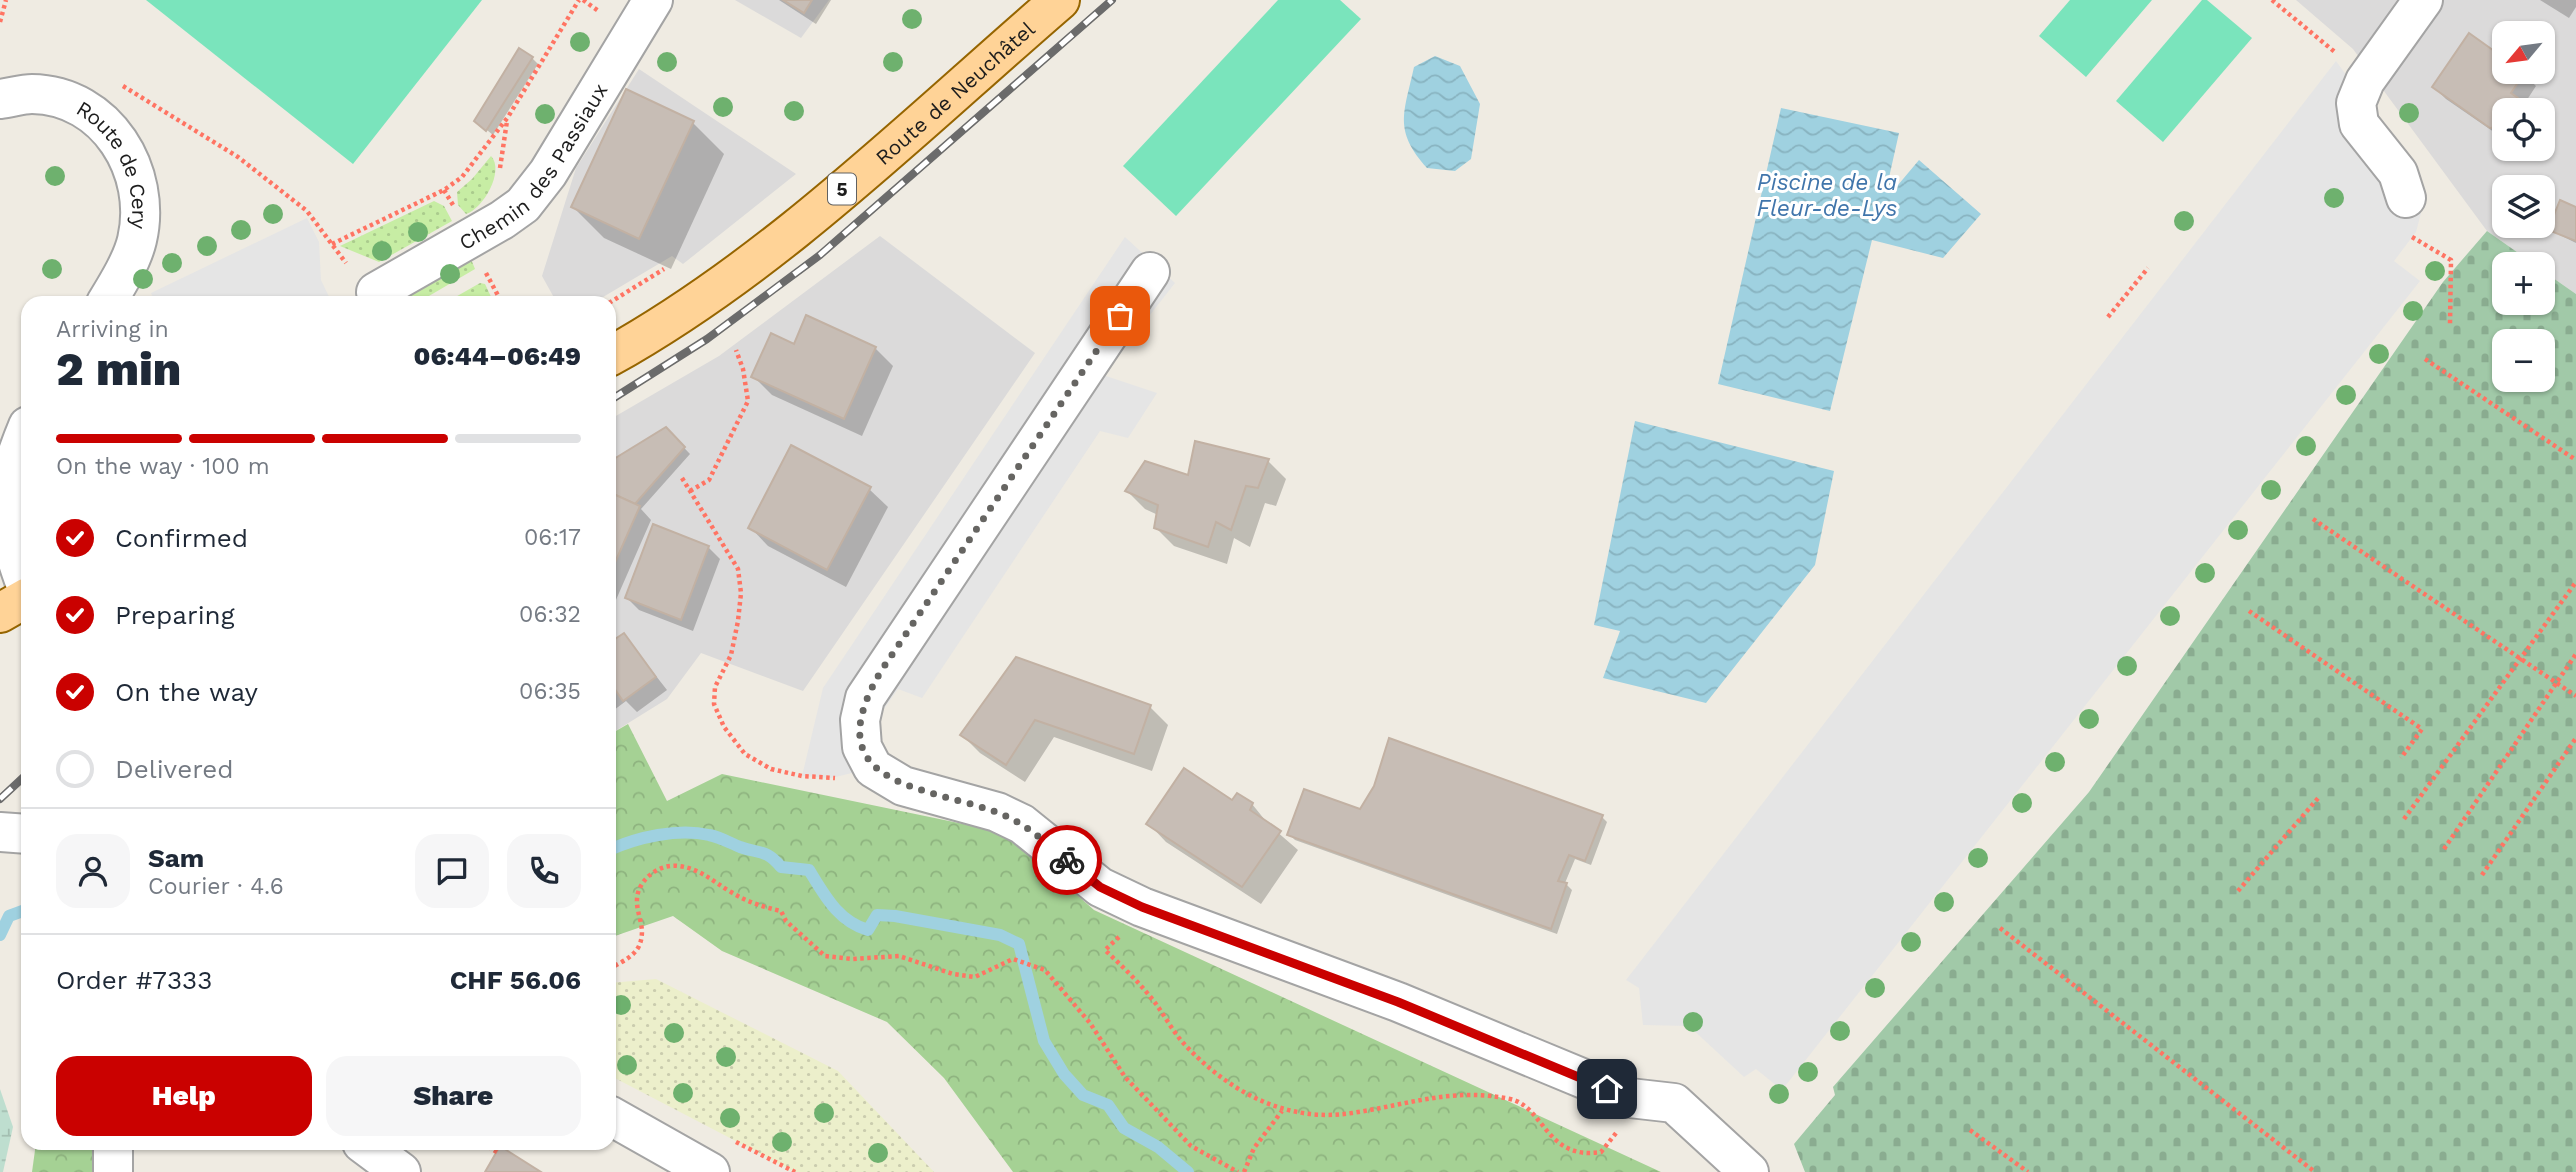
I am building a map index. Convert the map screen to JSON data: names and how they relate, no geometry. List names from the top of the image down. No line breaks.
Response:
{"streets":{"main road":["Route de Neuchâtel","5"],"street":["Chemin des Passiaux","Route de Cery"]},"water":["Piscine de la Fleur-de-Lys"],"north":"bottom left","page":{"map_buttons":["+","−"],"heading":["2 min","Arriving in","06:44–06:49"],"panel":["Sam","Courier · 4.6","Order #7333","CHF 56.06"],"bar":"On the way · 100 m","list":[["Confirmed","06:17"],["Preparing","06:32"],["On the way","06:35"],"Delivered"],"buttons":["Help","Share"]}}
